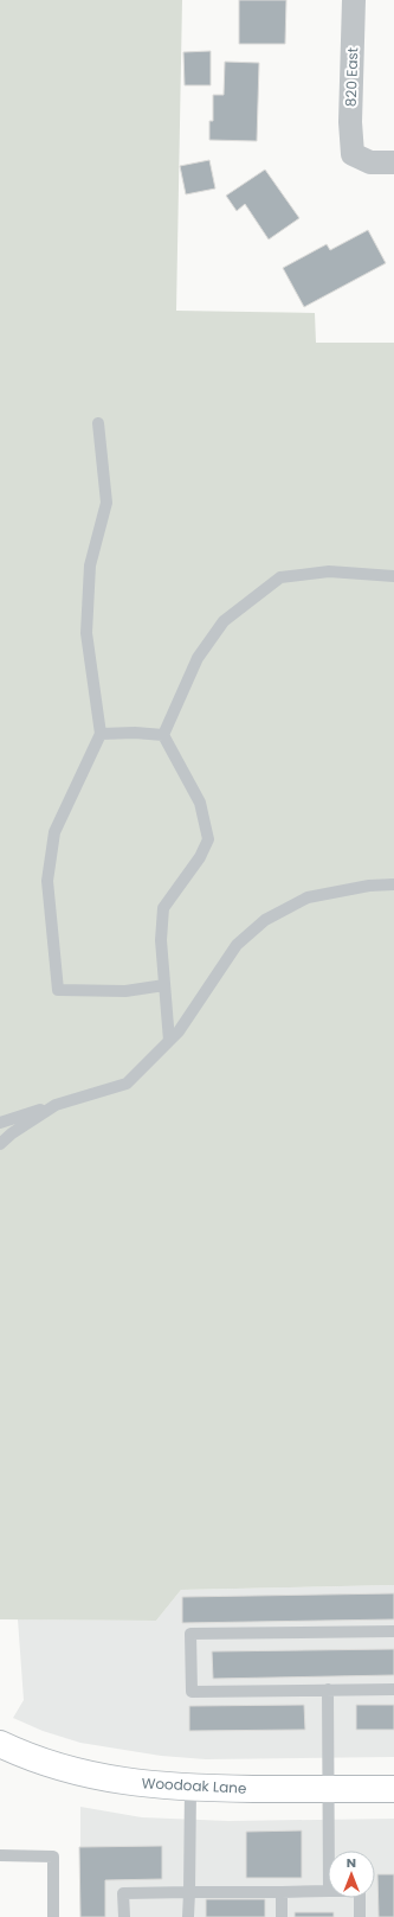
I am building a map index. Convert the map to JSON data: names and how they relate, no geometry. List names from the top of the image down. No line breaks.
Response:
{"streets":{"street":["820 East","Woodoak Lane"]},"north":"top"}
